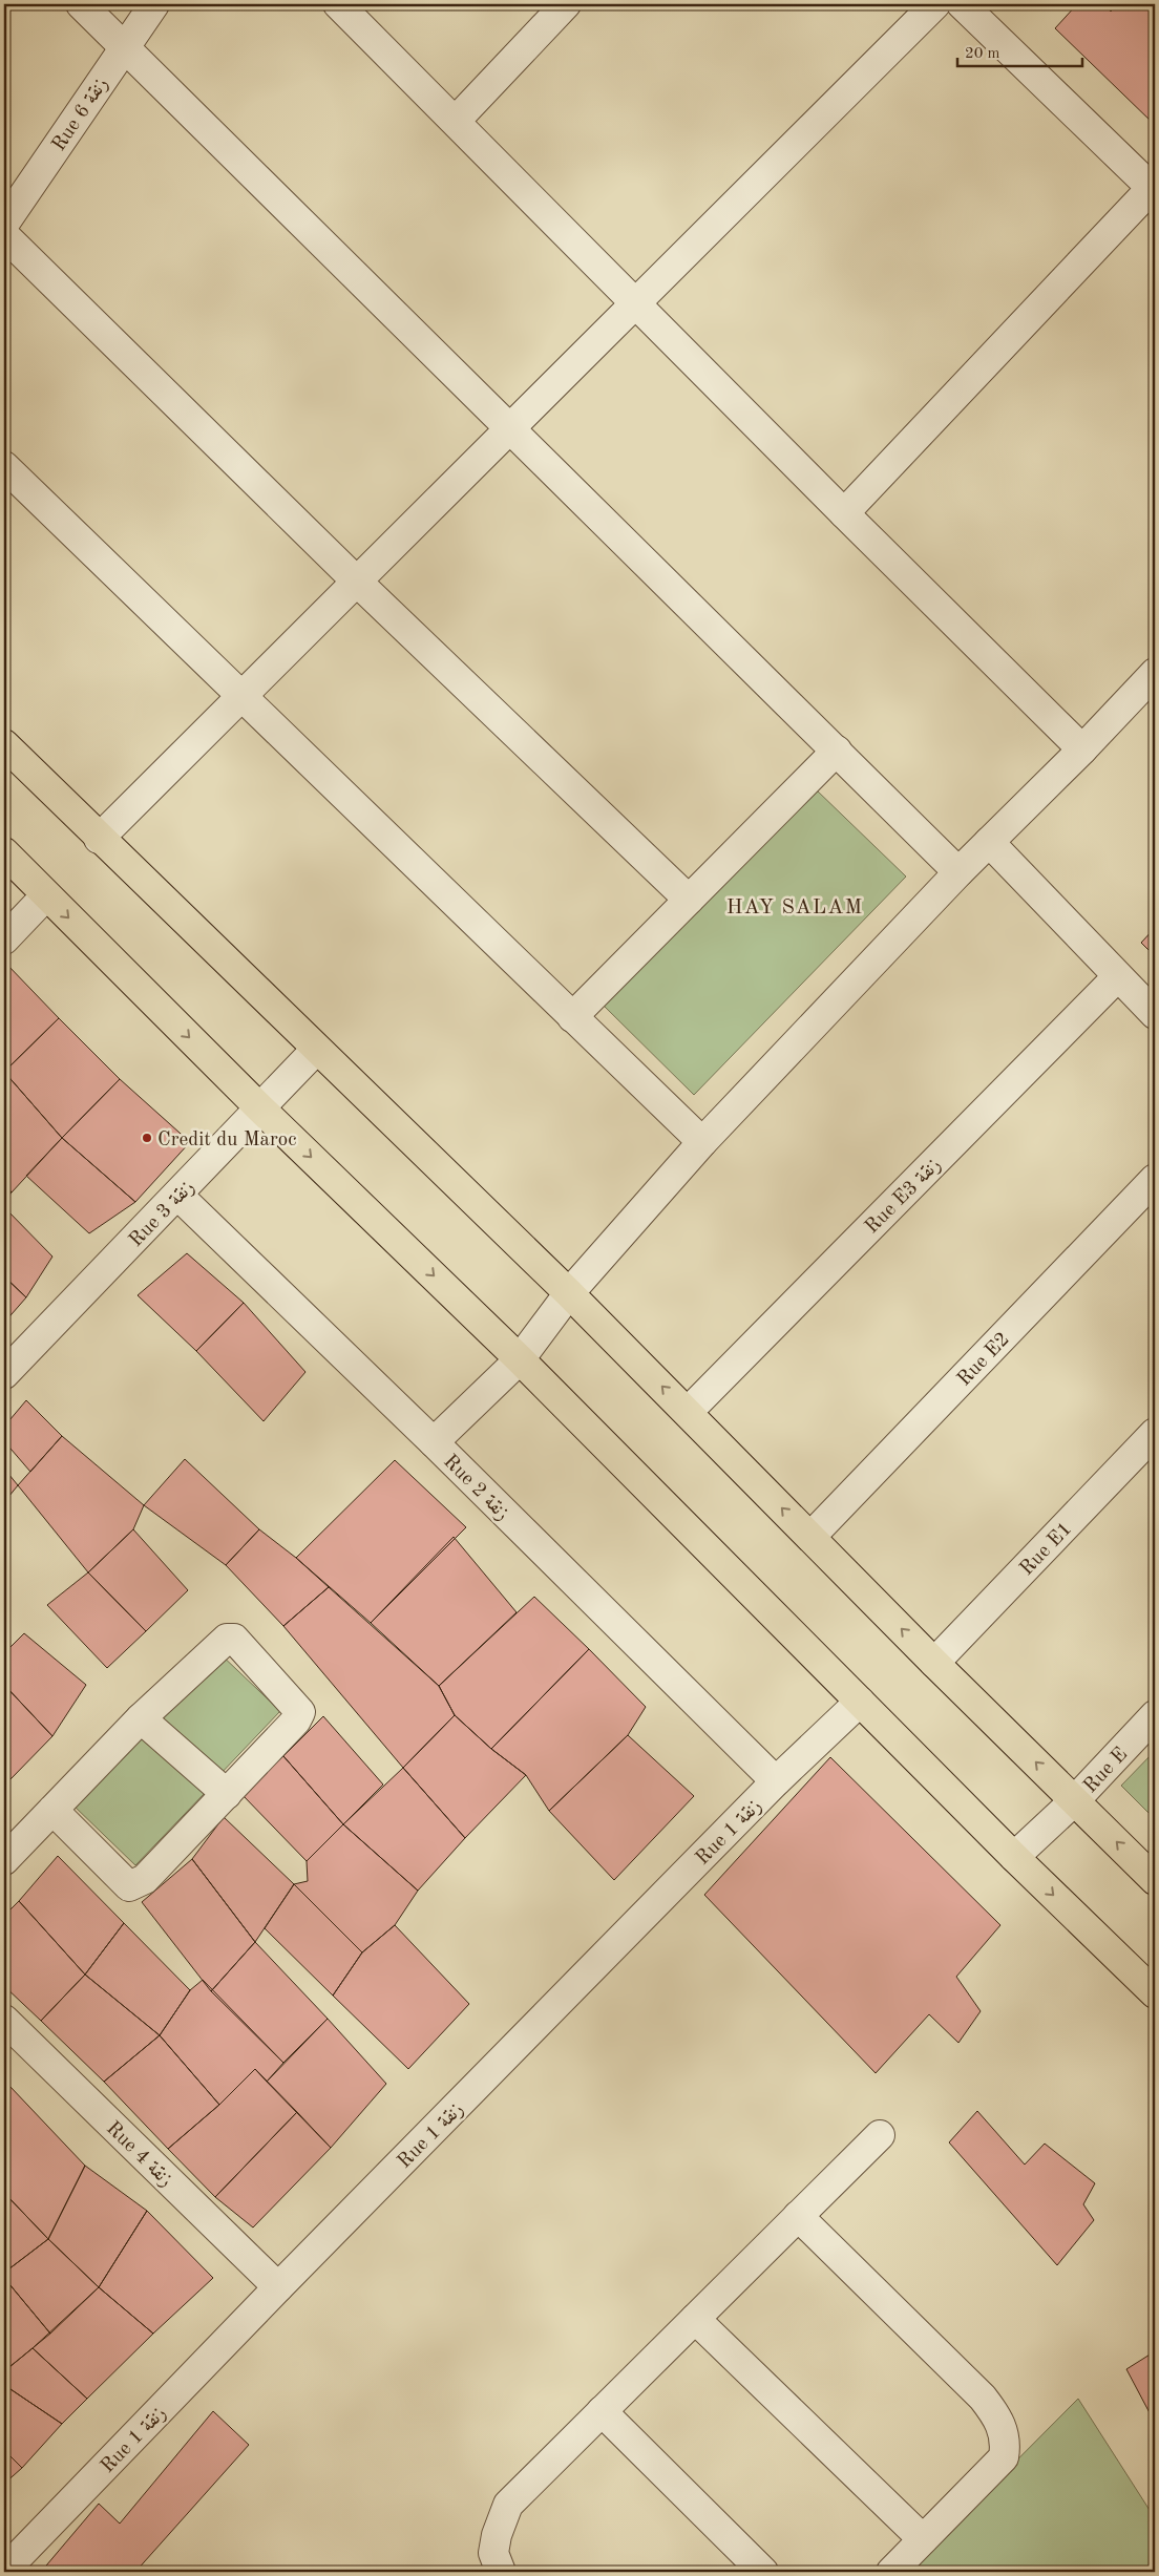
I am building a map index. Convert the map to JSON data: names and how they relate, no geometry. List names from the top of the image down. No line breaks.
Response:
{"streets":{"street":["Rue 6 زنقة","Rue E3 زنقة","Rue 3 زنقة","Rue E2","Rue 2 زنقة","Rue E1","Rue E","Rue 1 زنقة","Rue 4 زنقة"]},"crossings":[["Rue 3 زنقة","Rue 2 زنقة"],["Rue 2 زنقة","Rue 1 زنقة"],["Rue 1 زنقة","Rue 4 زنقة"]],"districts":["HAY SALAM"],"places":["Credit du Maroc"],"scale_bar":"20 m"}
